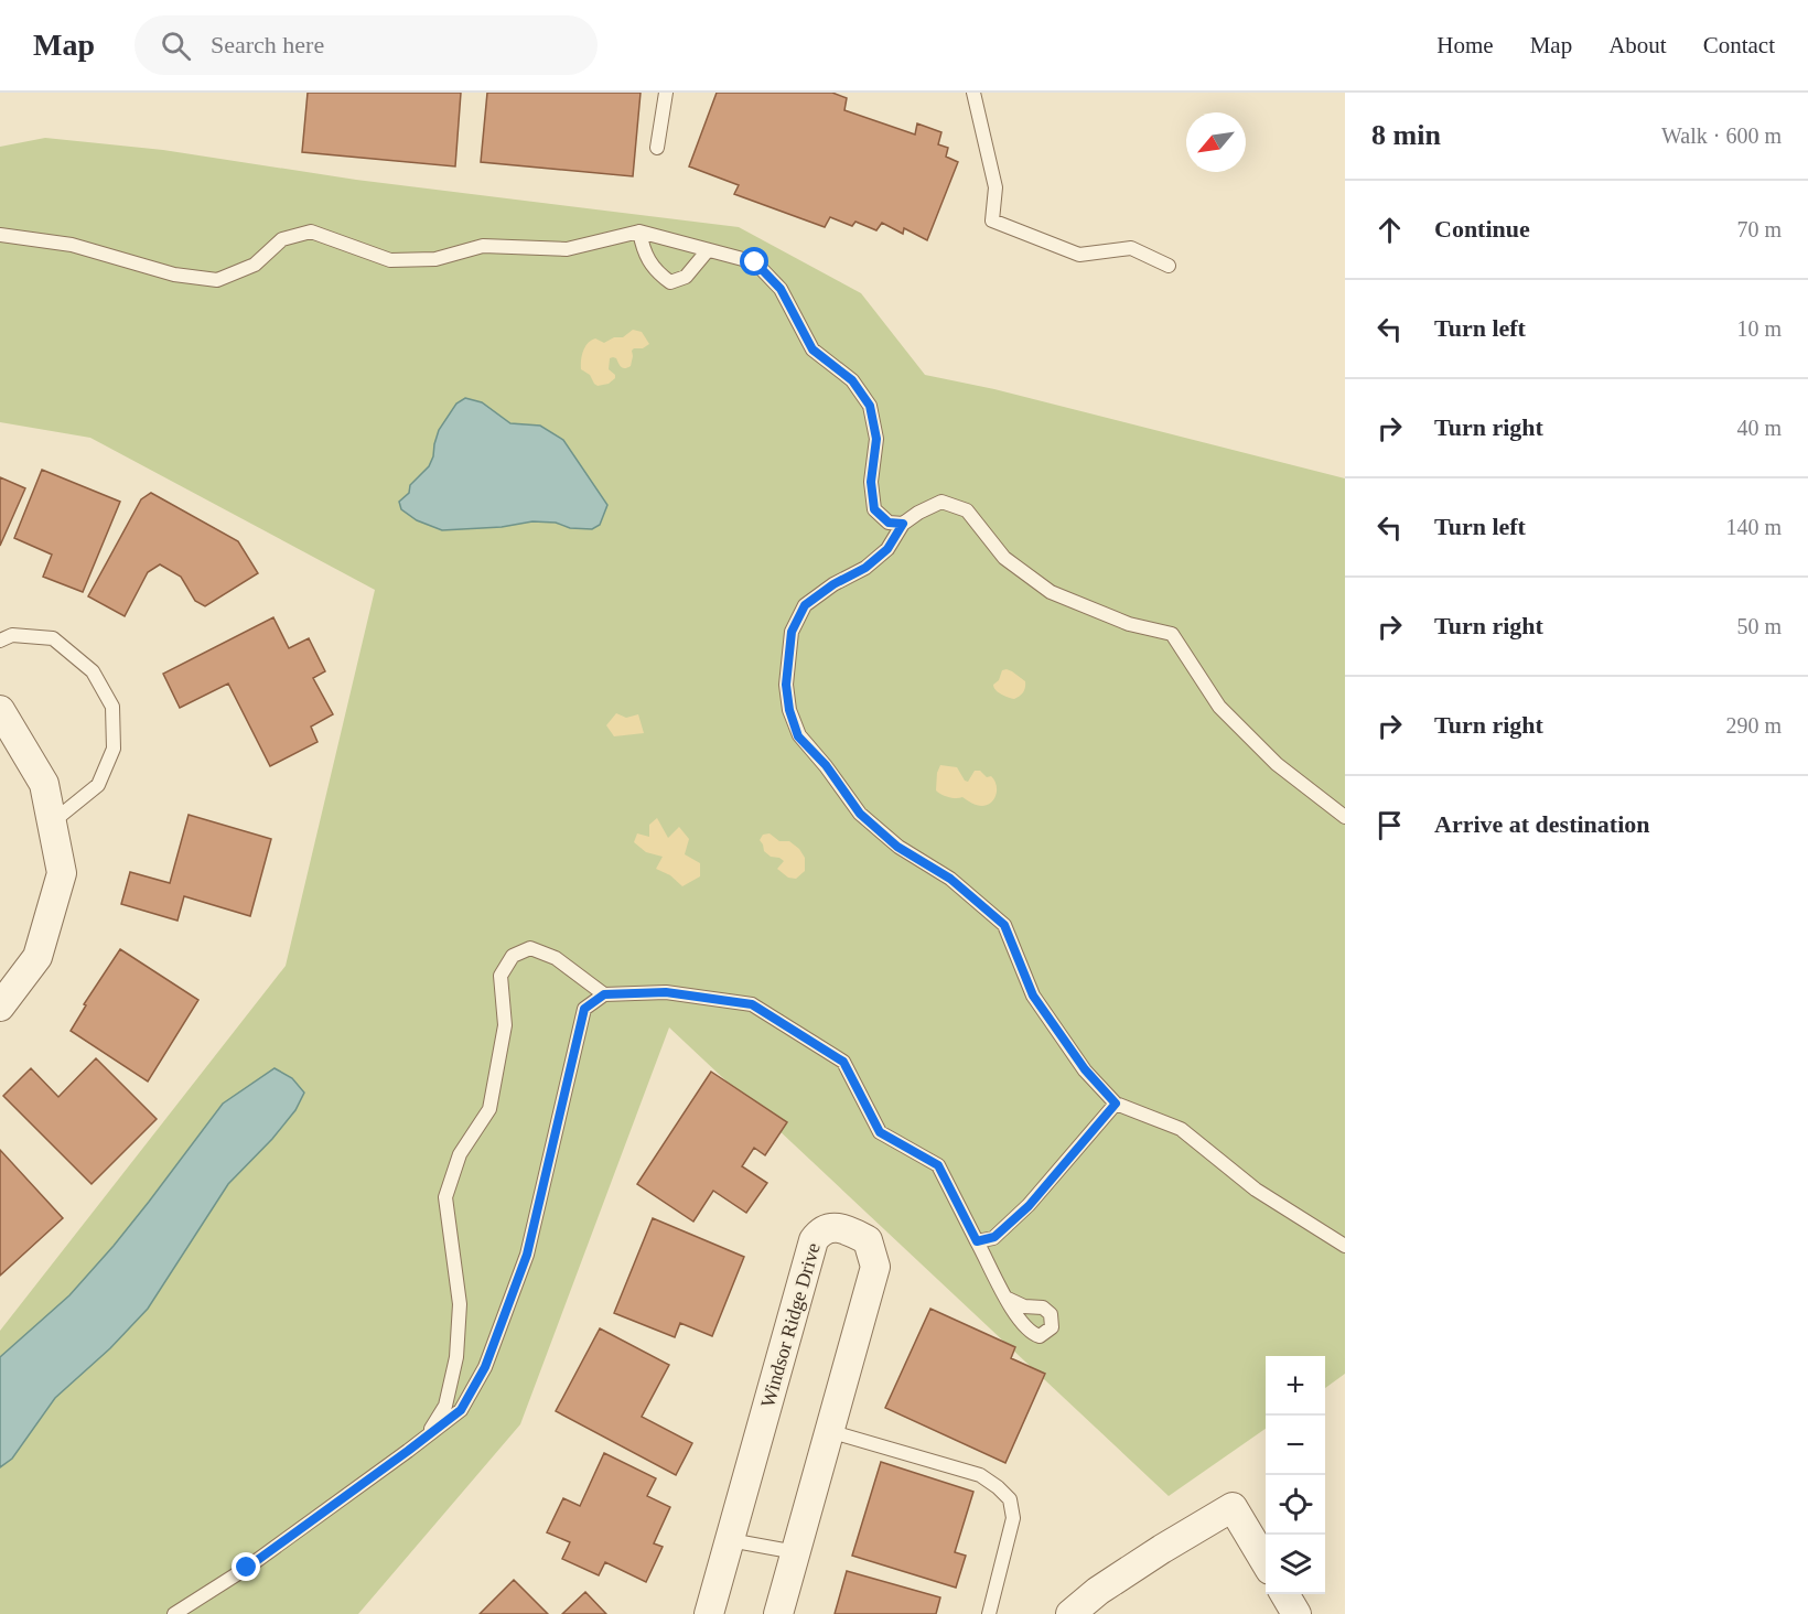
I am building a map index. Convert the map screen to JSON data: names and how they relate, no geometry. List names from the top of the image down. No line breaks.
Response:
{"streets":{"street":["Windsor Ridge Drive"]},"north":"bottom left","page":{"header":"Map","search":"Search here","nav":["Home","Map","About","Contact"],"heading":["8 min","Walk · 600 m"],"list":[["Continue","70 m"],["Turn left","10 m"],["Turn right","40 m"],["Turn left","140 m"],["Turn right","50 m"],["Turn right","290 m"],"Arrive at destination"],"map_buttons":["+","−"]}}
